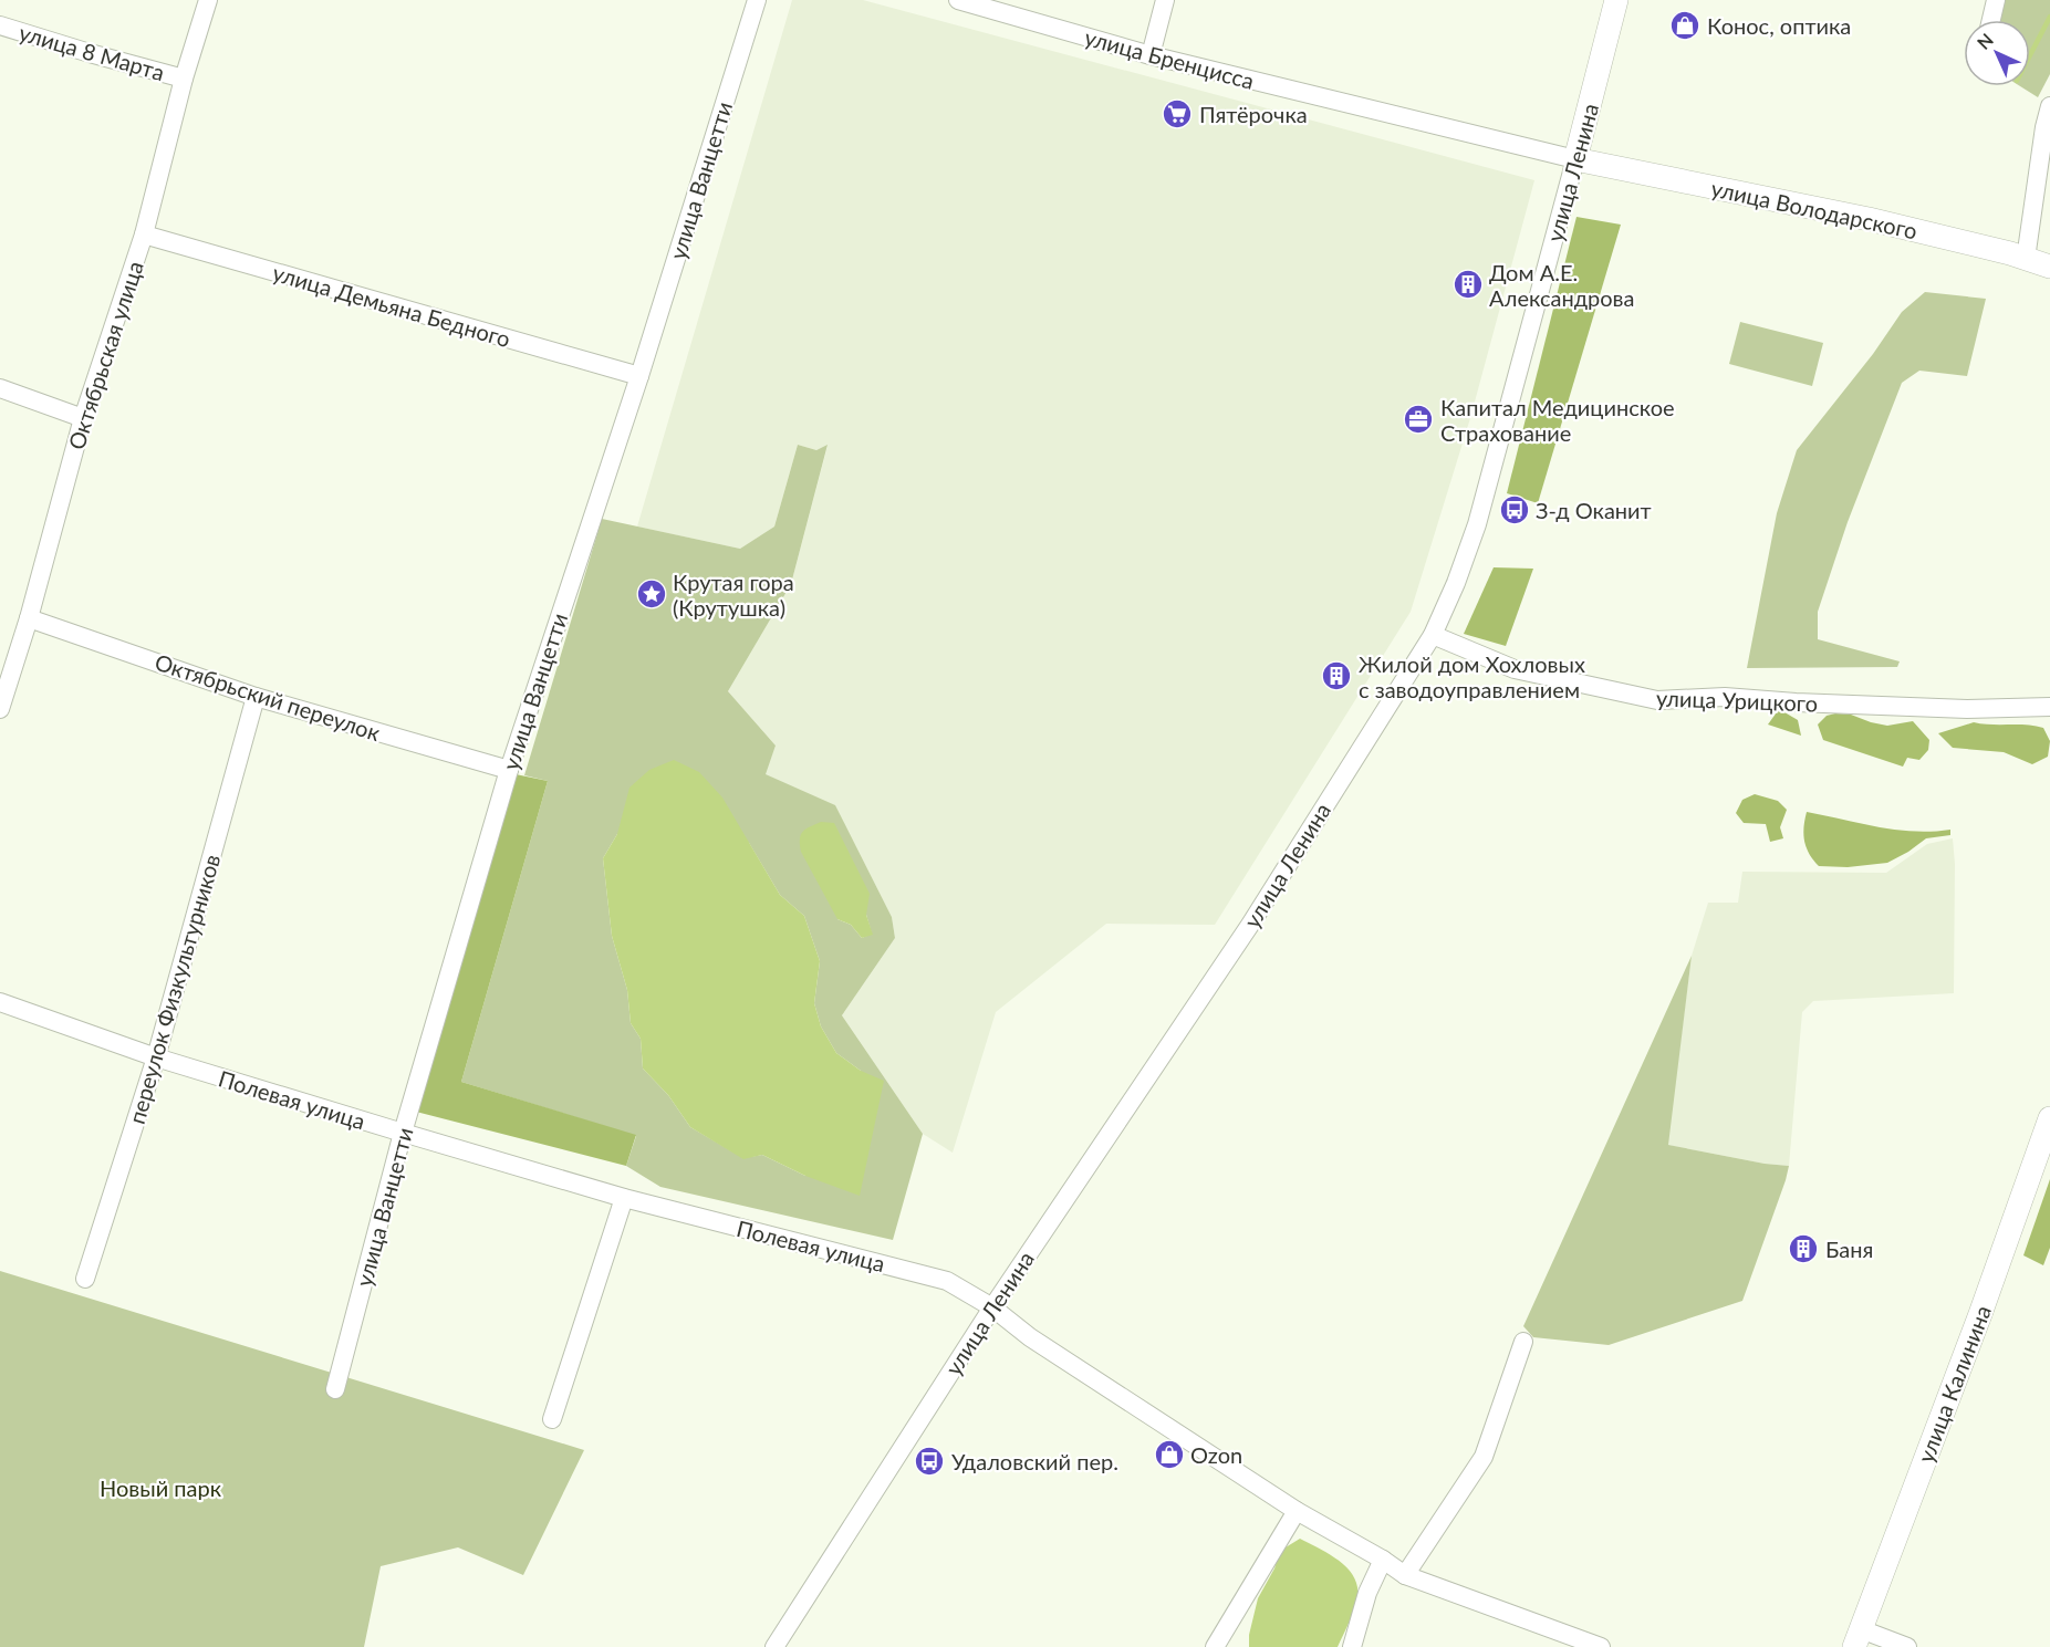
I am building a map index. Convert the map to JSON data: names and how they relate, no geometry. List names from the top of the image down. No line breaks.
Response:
{"streets":{"main road":["улица Ленина","улица Володарского","улица Калинина"],"street":["улица 8 Марта","улица Бренцисса","улица Ванцетти","улица Демьяна Бедного","Октябрьская улица","Октябрьский переулок","улица Урицкого","переулок Физкультурников","Полевая улица"]},"crossings":[["улица 8 Марта","Октябрьская улица"],["улица Бренцисса","улица Ленина"],["улица Бренцисса","улица Володарского"],["улица Ленина","улица Володарского"],["улица Ленина","улица Урицкого"],["улица Ленина","Полевая улица"],["улица Ванцетти","улица Демьяна Бедного"],["улица Ванцетти","Октябрьский переулок"],["улица Ванцетти","Полевая улица"],["улица Демьяна Бедного","Октябрьская улица"],["Октябрьская улица","Октябрьский переулок"],["Октябрьский переулок","переулок Физкультурников"],["переулок Физкультурников","Полевая улица"]],"parks":["Новый парк"],"places":{"shop":["Конос, оптика","Ozon"],"supermarket":["Пятёрочка"],"building":["Дом А.Е. Александрова","Жилой дом Хохловых с заводоуправлением","Баня"],"office":["Капитал Медицинское Страхование"],"bus stop":["З-д Оканит","Удаловский пер."],"place":["Крутая гора (Крутушка)"]},"north":"top left"}
